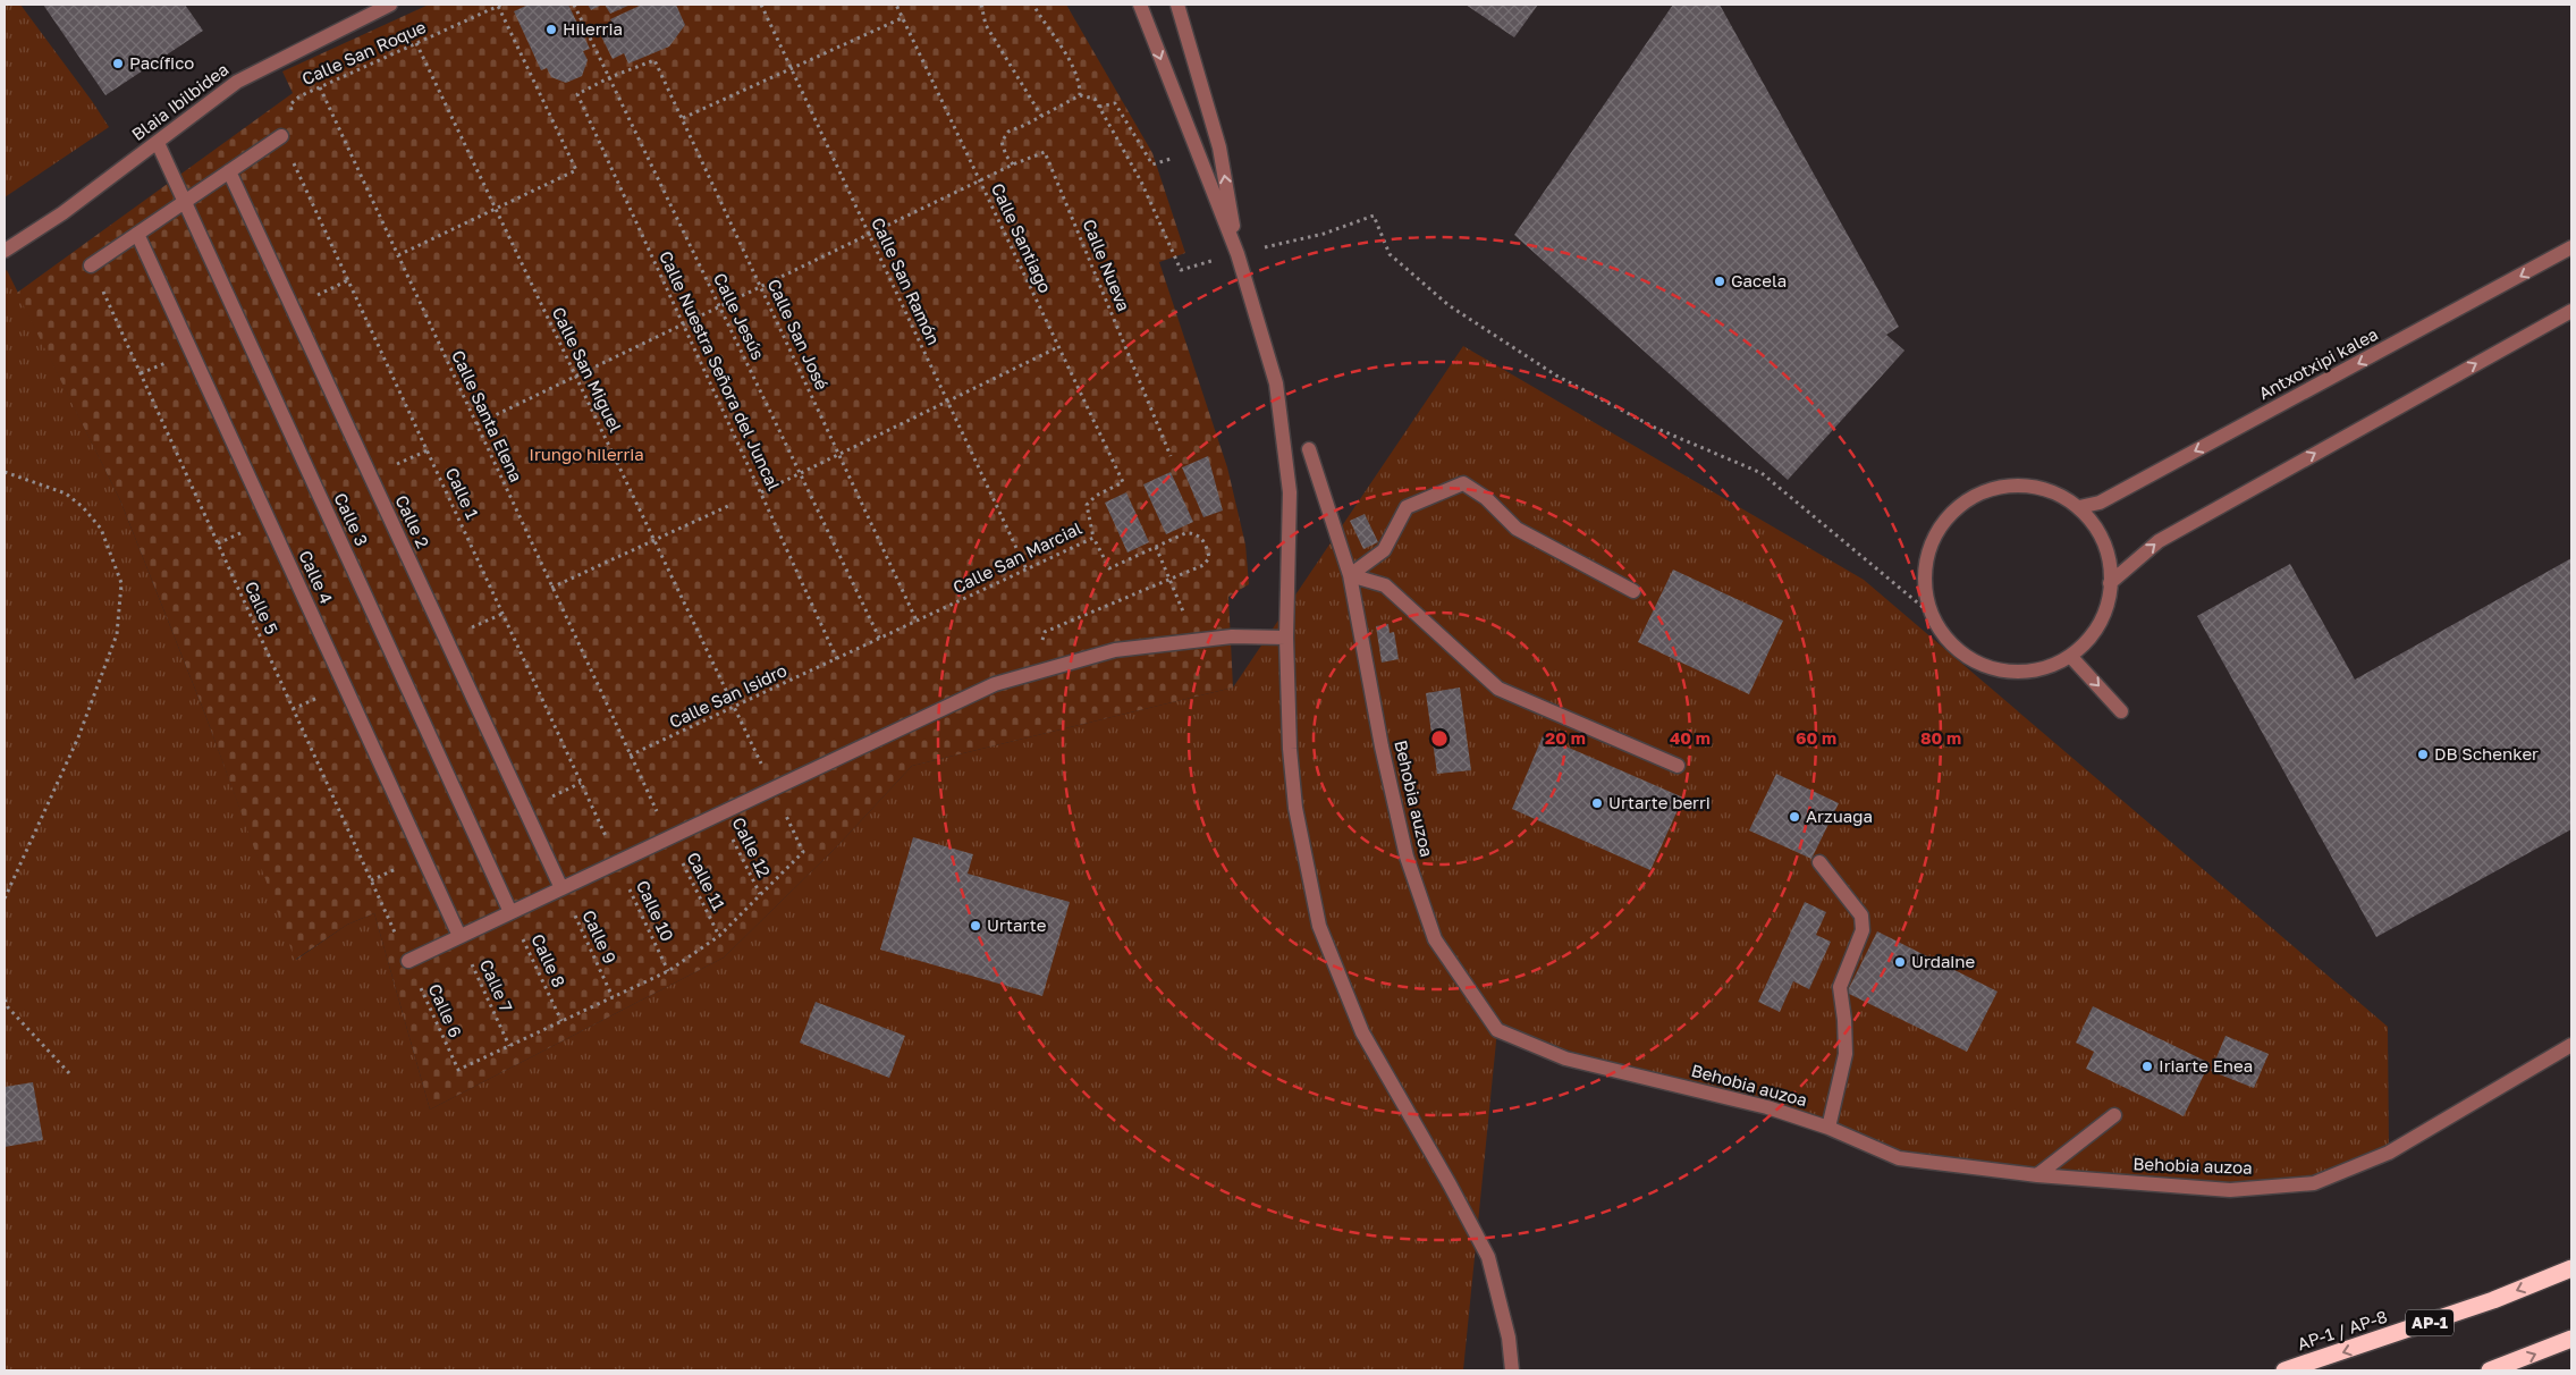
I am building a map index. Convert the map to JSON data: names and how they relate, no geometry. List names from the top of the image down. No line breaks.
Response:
{"streets":{"highway":["AP-1","AP-1 / AP-8"],"street":["Blaia Ibilbidea","Antxotxipi kalea","Calle 3","Calle 2","Calle 4","Behobia auzoa"],"path":["Calle San Roque","Calle Santiago","Calle Nueva","Calle San Ramón","Calle Jesús","Calle San José","Calle San Miguel","Calle Nuestra Señora del Juncal","Calle Santa Elena","Calle 1","Calle San Marcial","Calle 5","Calle San Isidro","Calle 12","Calle 11","Calle 10","Calle 9","Calle 8","Calle 7","Calle 6"]},"crossings":[["Calle San Roque","Calle San Miguel"],["Calle San Roque","Calle Santa Elena"],["Blaia Ibilbidea","Calle 3"],["Calle Santiago","Calle Nueva"],["Calle Santiago","Calle San Marcial"],["Calle Nueva","Calle San Ramón"],["Calle Nueva","Calle Jesús"],["Calle Nueva","Calle San José"],["Calle Nueva","Calle San Miguel"],["Calle Nueva","Calle Nuestra Señora del Juncal"],["Calle Nueva","Calle Santa Elena"],["Calle San Ramón","Calle San Marcial"],["Calle Jesús","Calle San José"],["Calle Jesús","Calle Nuestra Señora del Juncal"],["Calle Jesús","Calle San Marcial"],["Calle Jesús","Calle San Isidro"],["Calle San José","Calle Nuestra Señora del Juncal"],["Calle San José","Calle San Marcial"],["Calle San Miguel","Calle San Isidro"],["Calle San Miguel","Calle 12"],["Calle Nuestra Señora del Juncal","Calle San Isidro"],["Calle Santa Elena","Calle San Isidro"],["Calle Santa Elena","Calle 11"],["Calle 1","Calle 10"],["Calle 3","Calle 8"],["Calle 2","Calle 9"],["Calle San Marcial","Calle San Isidro"],["Calle 4","Calle 7"],["Calle 5","Calle 6"],["Calle San Isidro","Calle 11"],["Calle 7","Calle 6"]],"one_way":["AP-1 / AP-8"],"parks":["Irungo hilerria"],"places":["Hilerria","Pacífico","Gacela","DB Schenker","Urtarte berri","Arzuaga","Urtarte","Urdaine","Iriarte Enea"],"rings":["20 m","40 m","60 m","80 m"]}
